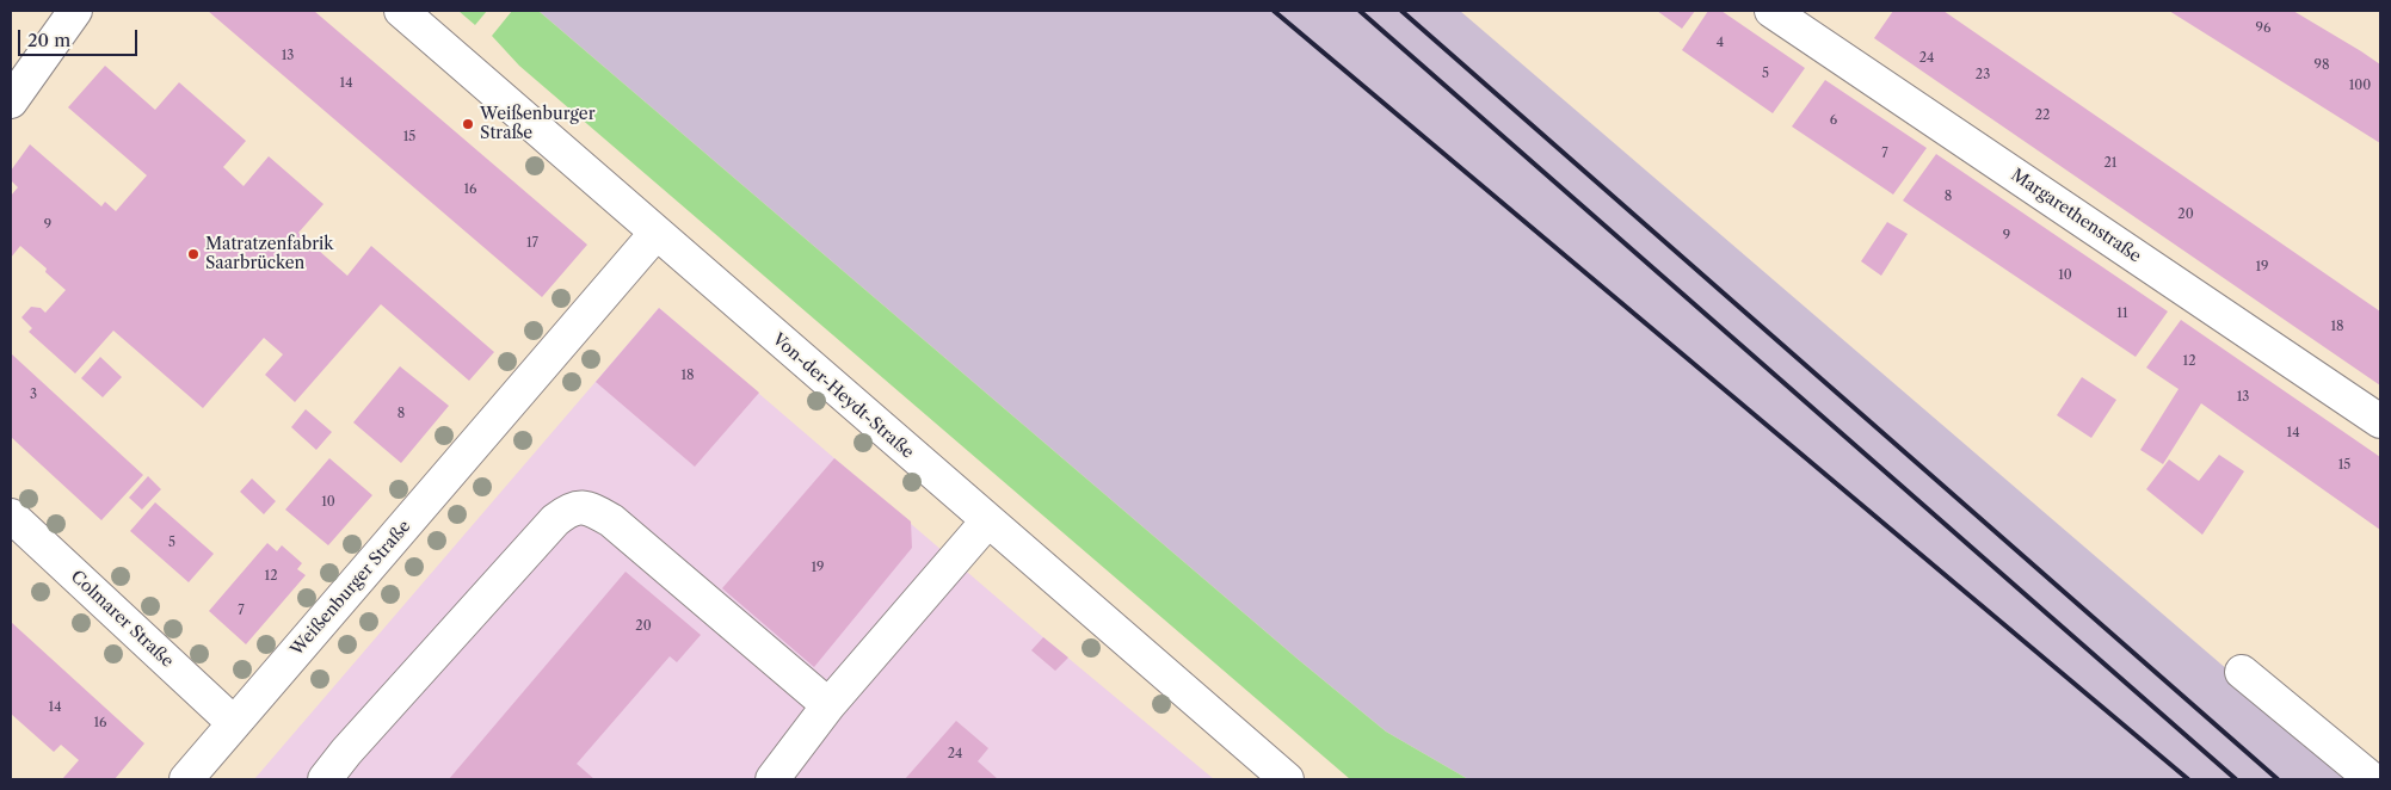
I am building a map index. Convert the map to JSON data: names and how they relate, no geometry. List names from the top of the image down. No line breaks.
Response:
{"streets":{"street":["Margarethenstraße","Von-der-Heydt-Straße","Weißenburger Straße","Colmarer Straße"]},"crossings":[["Von-der-Heydt-Straße","Weißenburger Straße"],["Weißenburger Straße","Colmarer Straße"]],"places":["Weißenburger Straße","Matratzenfabrik Saarbrücken"],"house_numbers":["96","4","13","24","98","5","23","14","100","22","6","15","7","21","16","8","20","9","9","17","19","10","11","18","12","18","3","13","8","14","15","10","5","19","12","7","20","14","16","24"],"scale_bar":"20 m"}
